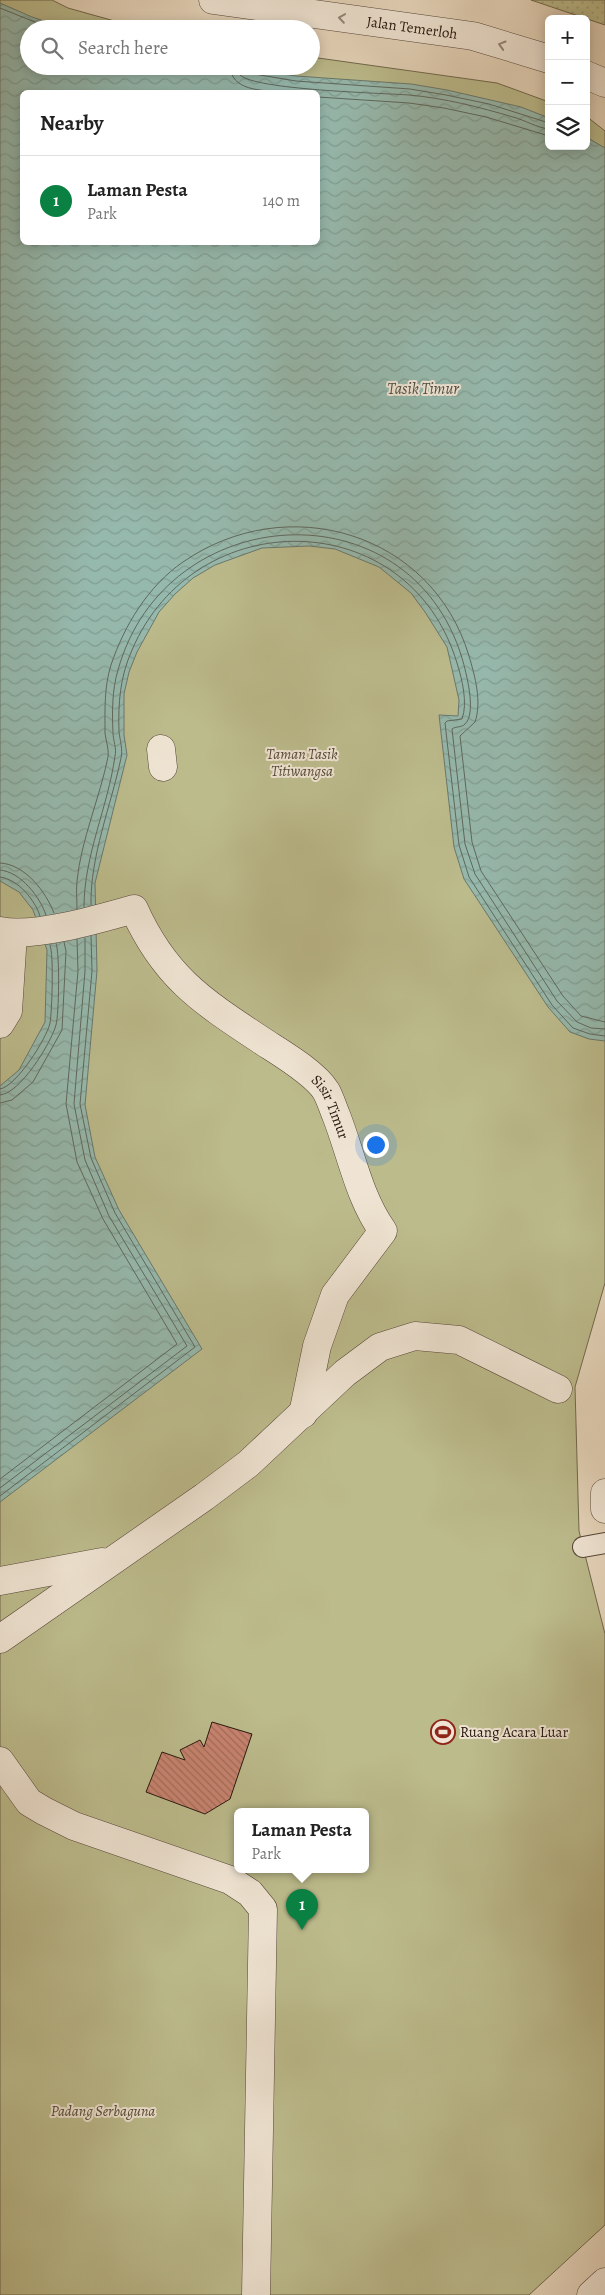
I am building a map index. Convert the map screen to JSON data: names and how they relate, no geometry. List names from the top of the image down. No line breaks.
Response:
{"streets":{"street":["Jalan Temerloh","Sisir Timur"]},"one_way":["Jalan Temerloh"],"water":["Tasik Timur"],"parks":["Taman Tasik Titiwangsa","Padang Serbaguna"],"places":{"sports":["Ruang Acara Luar"]},"page":{"map_buttons":["+","−"],"search":"Search here","heading":"Nearby","list":[{"mark":"1","name":"Laman Pesta","note":"Park","value":"140 m"}],"popup":["Laman Pesta","Park"],"pins":"1"}}
